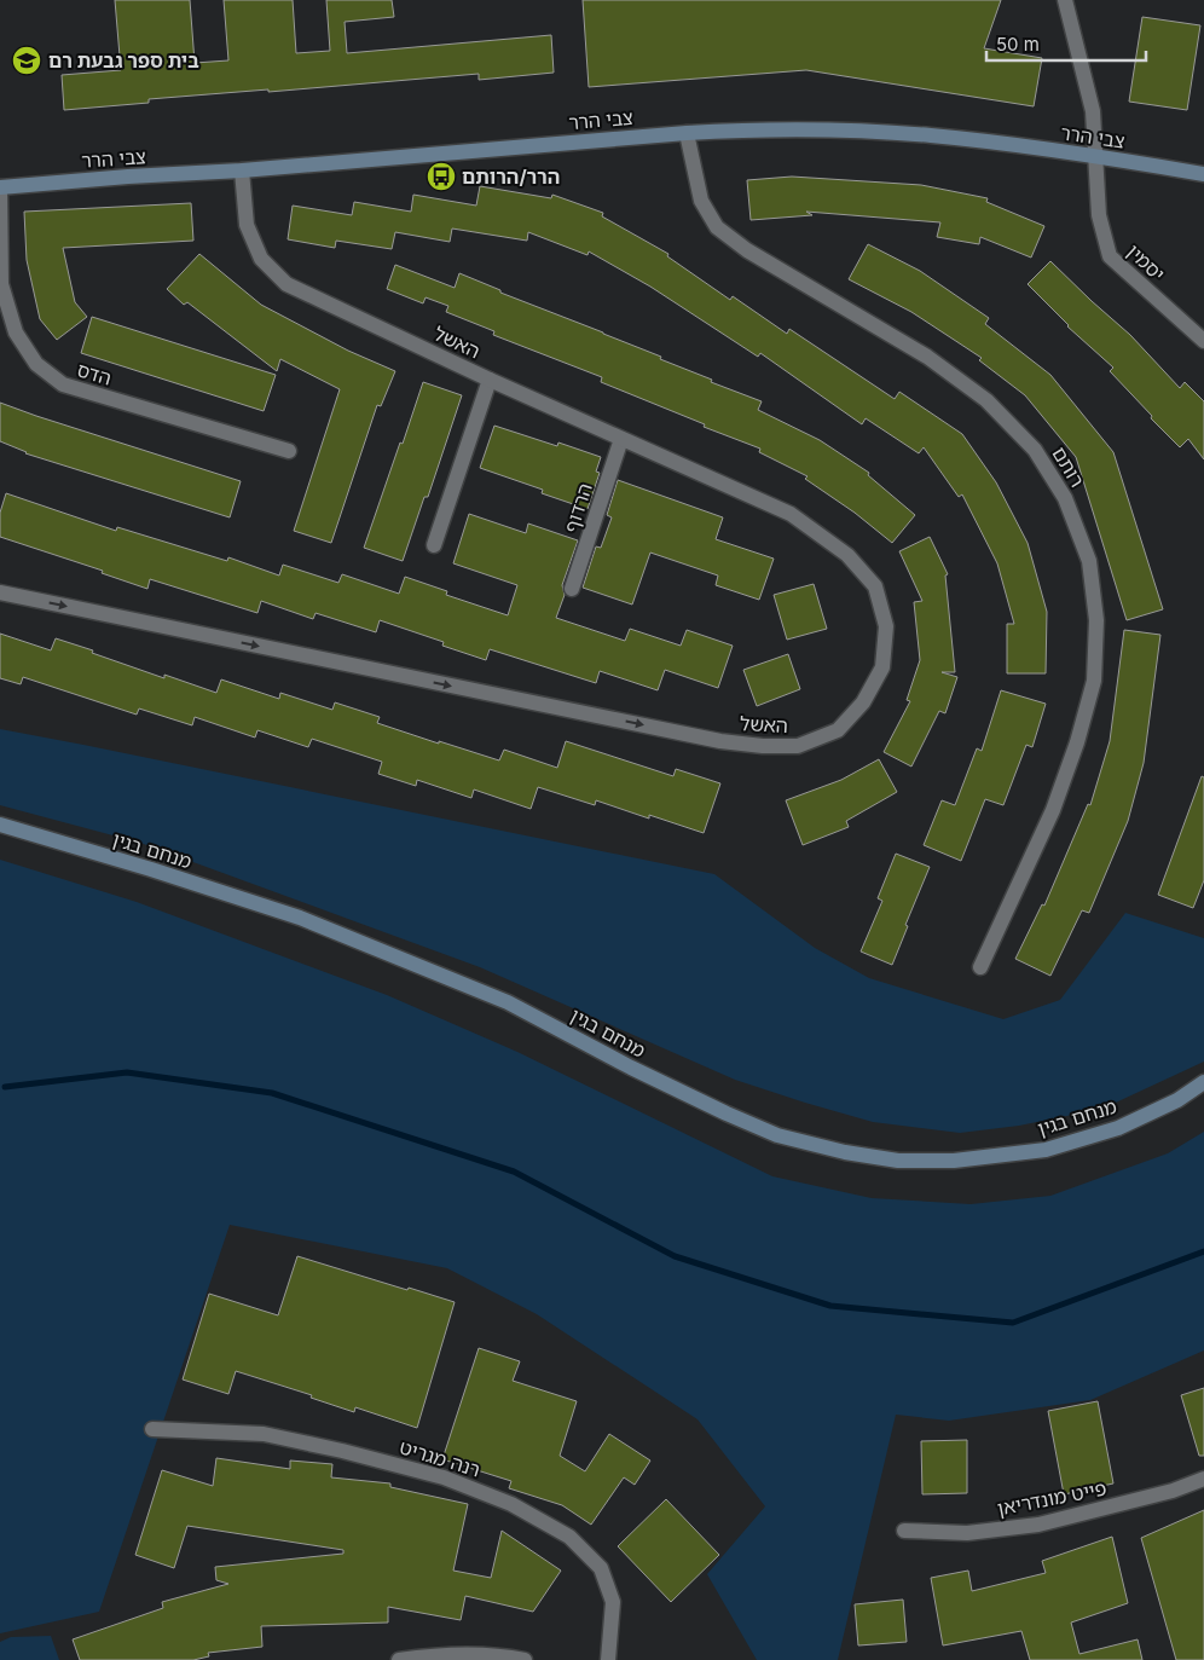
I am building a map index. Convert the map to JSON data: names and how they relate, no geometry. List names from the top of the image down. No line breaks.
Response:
{"streets":{"street":["צבי הרר","יסמין","האשל","הדס","רותם","הרדוף","מנחם בגין","רנה מגריט","פייט מונדריאן"]},"crossings":[["צבי הרר","יסמין"],["צבי הרר","האשל"],["צבי הרר","הדס"],["צבי הרר","רותם"],["האשל","הרדוף"]],"places":{"school or university":["בית ספר גבעת רם"],"bus stop":["הרר/הרותם"]},"scale_bar":"50 m"}
